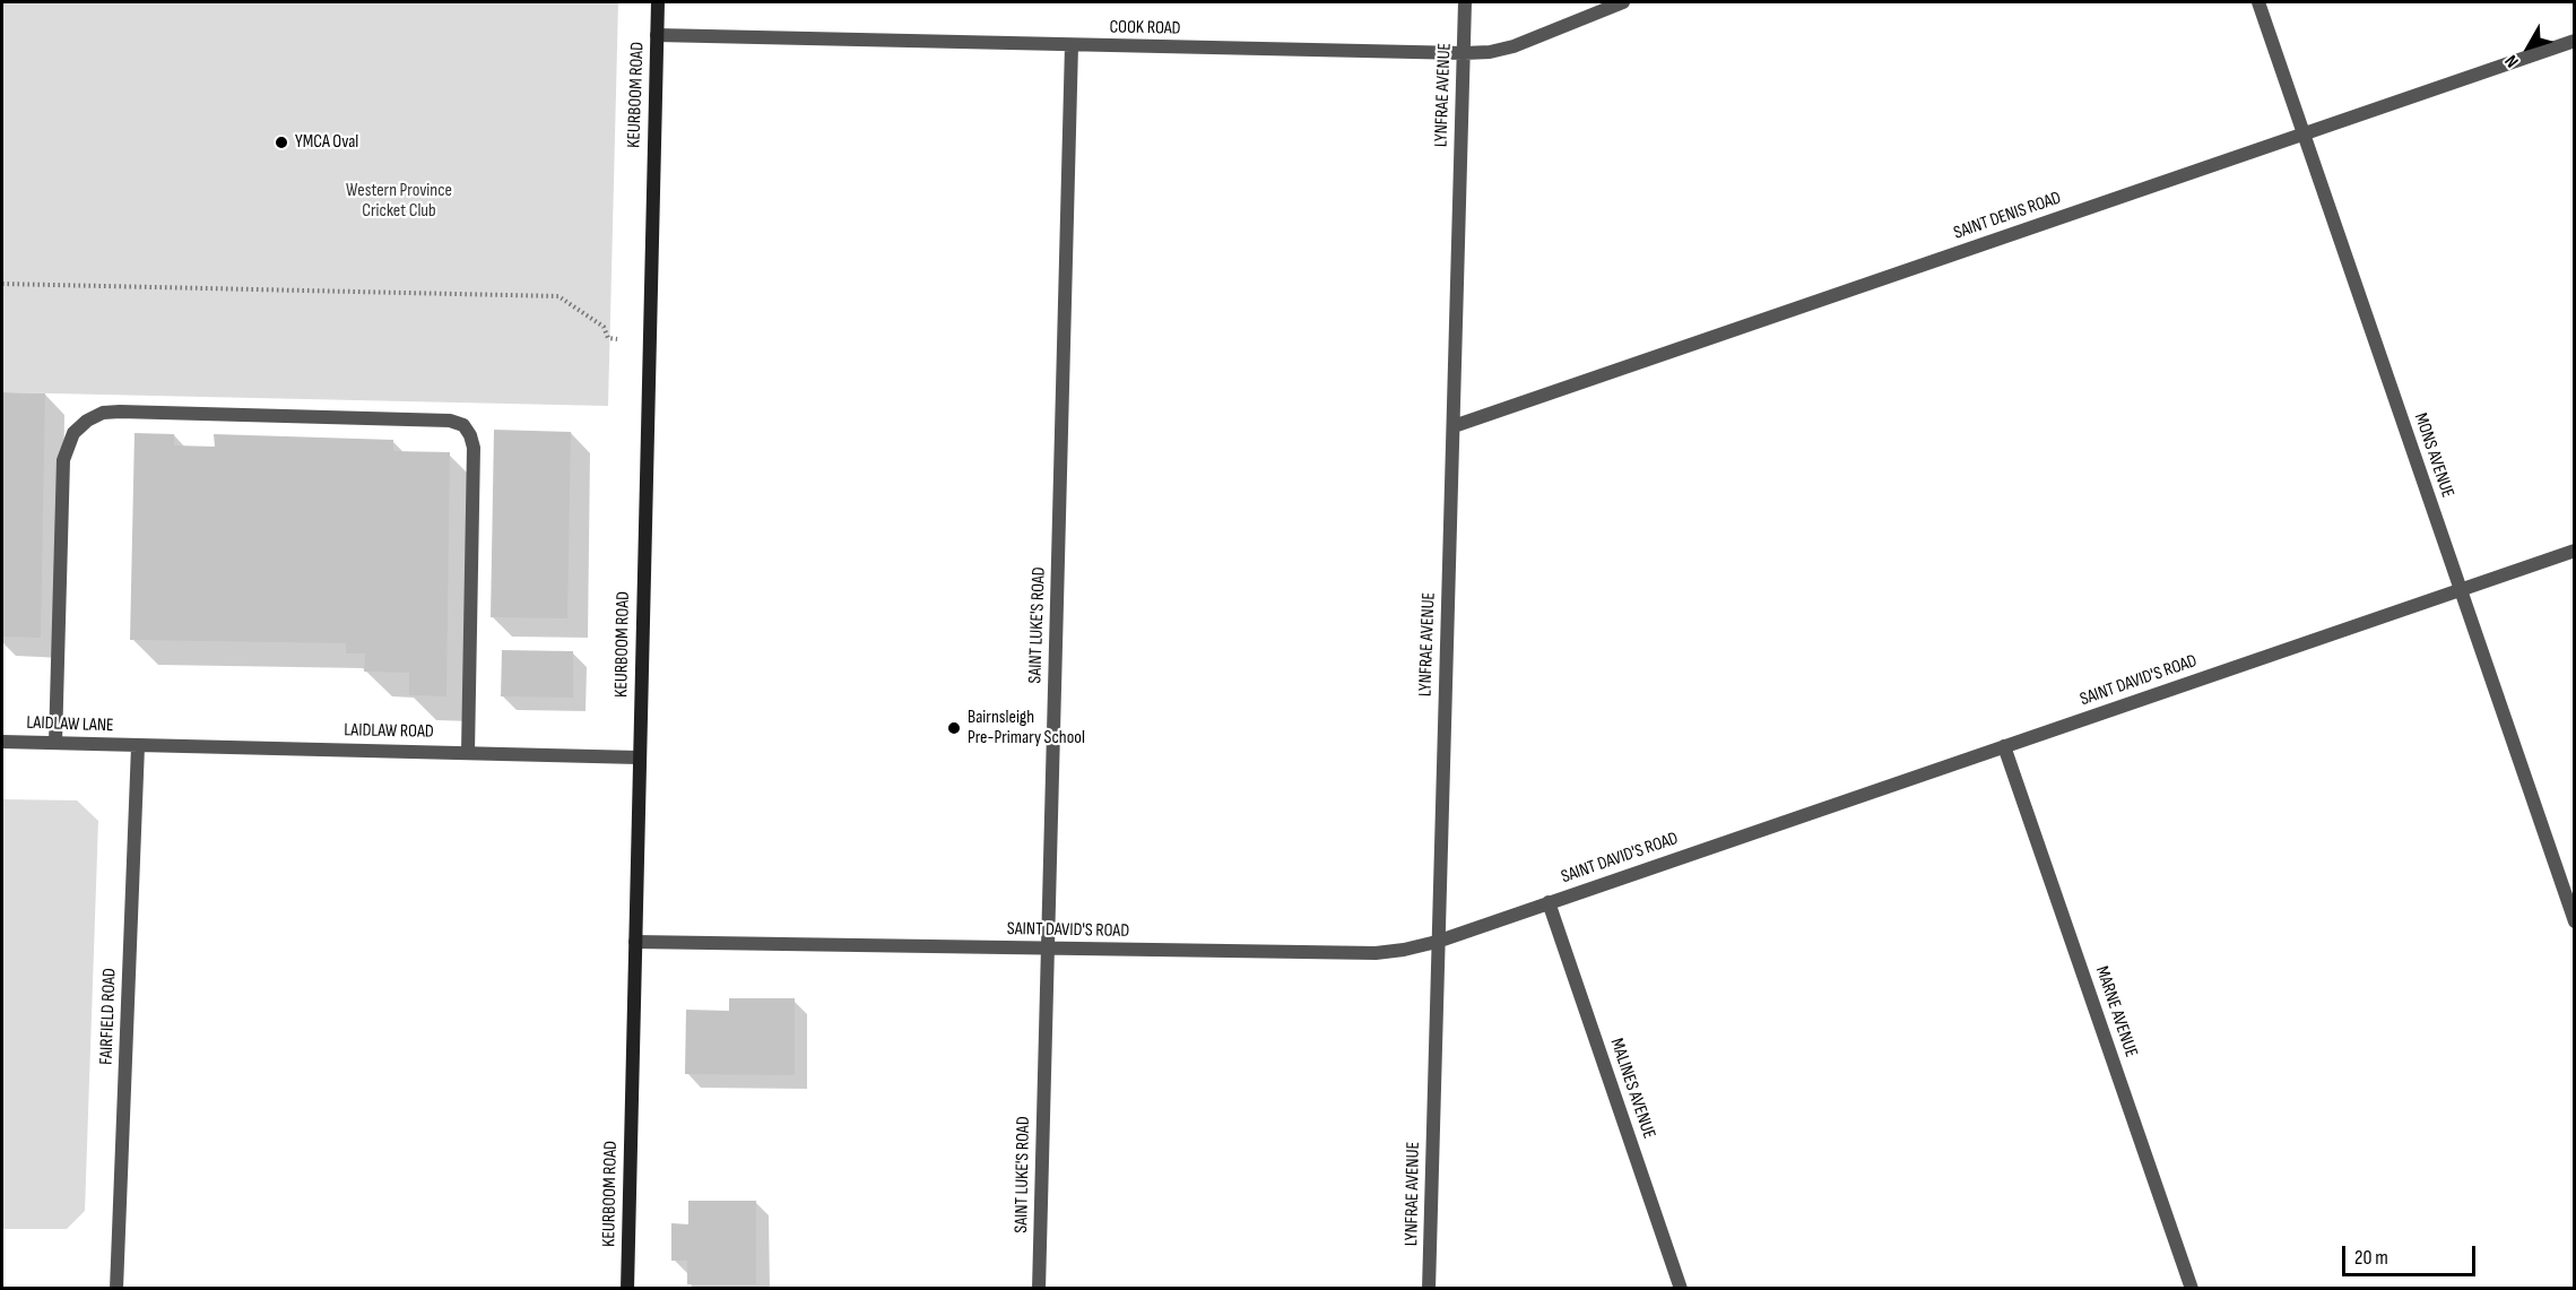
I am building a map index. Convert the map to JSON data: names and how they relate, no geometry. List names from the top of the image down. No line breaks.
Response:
{"streets":{"main road":["KEURBOOM ROAD"],"street":["COOK ROAD","LYNFRAE AVENUE","SAINT DENIS ROAD","MONS AVENUE","SAINT LUKE'S ROAD","SAINT DAVID'S ROAD","LAIDLAW LANE","LAIDLAW ROAD","MARNE AVENUE","FAIRFIELD ROAD","MALINES AVENUE"]},"crossings":[["COOK ROAD","KEURBOOM ROAD"],["COOK ROAD","LYNFRAE AVENUE"],["COOK ROAD","SAINT LUKE'S ROAD"],["KEURBOOM ROAD","SAINT DAVID'S ROAD"],["KEURBOOM ROAD","LAIDLAW ROAD"],["LYNFRAE AVENUE","SAINT DENIS ROAD"],["LYNFRAE AVENUE","SAINT DAVID'S ROAD"],["SAINT DENIS ROAD","MONS AVENUE"],["MONS AVENUE","SAINT DAVID'S ROAD"],["SAINT LUKE'S ROAD","SAINT DAVID'S ROAD"],["SAINT DAVID'S ROAD","MARNE AVENUE"],["SAINT DAVID'S ROAD","MALINES AVENUE"],["LAIDLAW LANE","LAIDLAW ROAD"],["LAIDLAW LANE","FAIRFIELD ROAD"],["LAIDLAW ROAD","FAIRFIELD ROAD"]],"parks":["Western Province Cricket Club"],"places":["YMCA Oval","Bairnsleigh Pre-Primary School"],"scale_bar":"20 m","north":"bottom left"}
